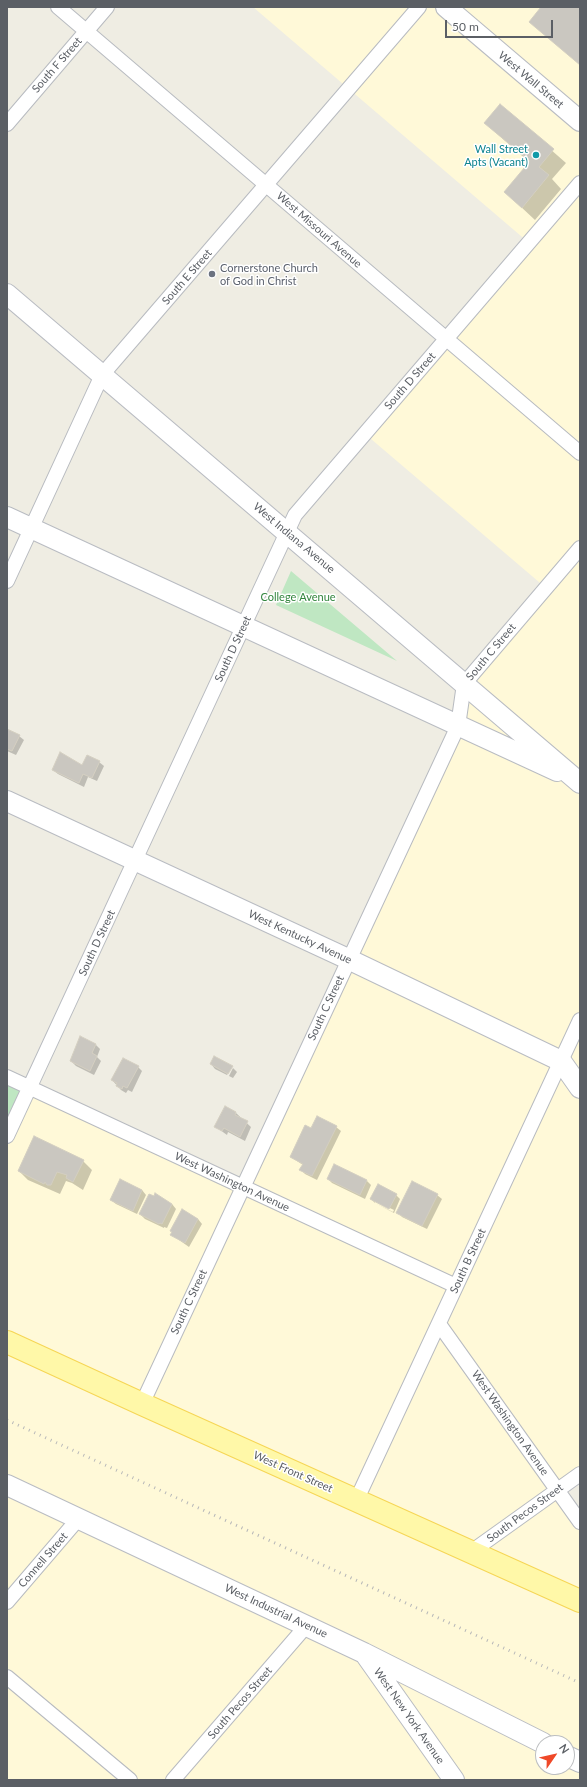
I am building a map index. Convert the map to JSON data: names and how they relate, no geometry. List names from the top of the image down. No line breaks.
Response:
{"streets":{"main road":["West Front Street"],"street":["South F Street","West Wall Street","West Missouri Avenue","South E Street","South D Street","West Indiana Avenue","South C Street","West Kentucky Avenue","West Washington Avenue","South B Street","South Pecos Street","Connell Street","West Industrial Avenue","West New York Avenue"]},"crossings":[["South F Street","West Missouri Avenue"],["West Missouri Avenue","South E Street"],["West Missouri Avenue","South D Street"],["South E Street","West Indiana Avenue"],["South D Street","West Indiana Avenue"],["South D Street","West Kentucky Avenue"],["South D Street","West Washington Avenue"],["West Indiana Avenue","South C Street"],["South C Street","West Kentucky Avenue"],["South C Street","West Washington Avenue"],["South C Street","West Front Street"],["West Kentucky Avenue","South B Street"],["West Washington Avenue","South B Street"],["West Washington Avenue","South Pecos Street"],["South B Street","West Front Street"],["West Front Street","South Pecos Street"],["South Pecos Street","West Industrial Avenue"],["Connell Street","West Industrial Avenue"],["West Industrial Avenue","West New York Avenue"]],"parks":["College Avenue"],"places":["Wall Street Apts (Vacant)","Cornerstone Church of God in Christ"],"scale_bar":"50 m","north":"top right"}
